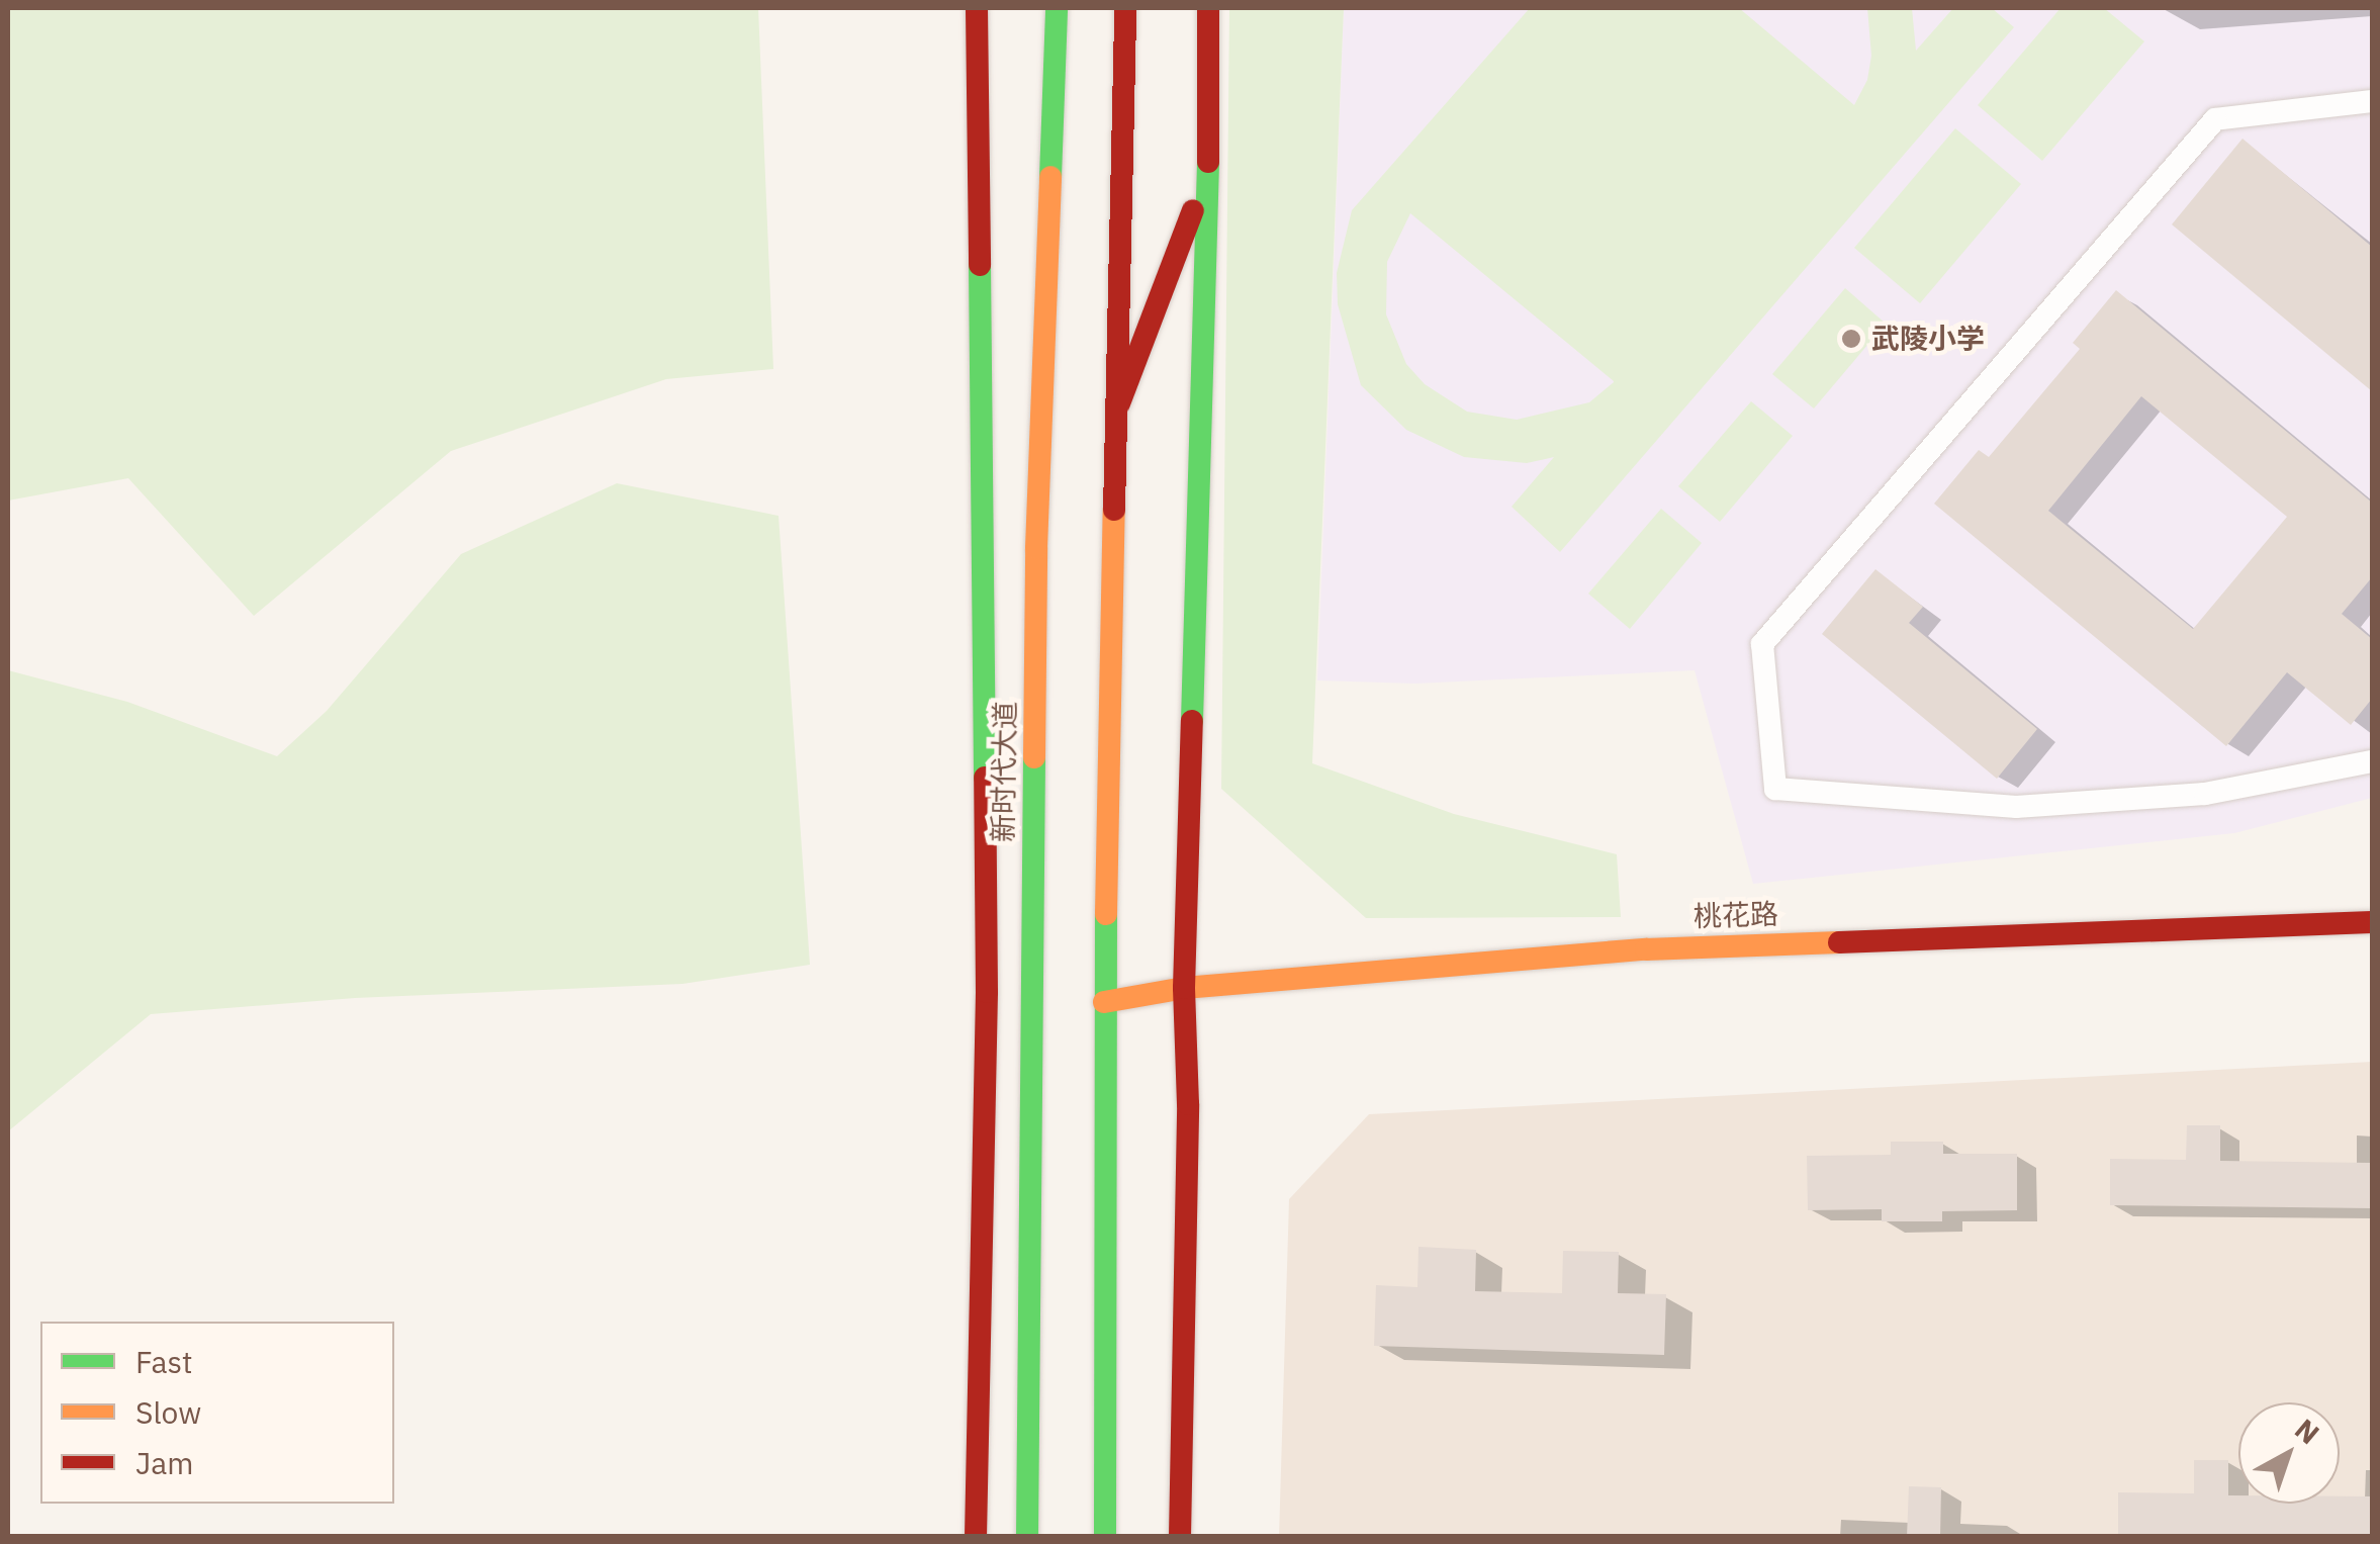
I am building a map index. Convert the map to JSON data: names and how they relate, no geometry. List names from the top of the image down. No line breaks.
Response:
{"streets":{"street":["新时代大道","桃花路"]},"places":["武陵小学"],"legend":["Fast","Slow","Jam"],"north":"top right"}
